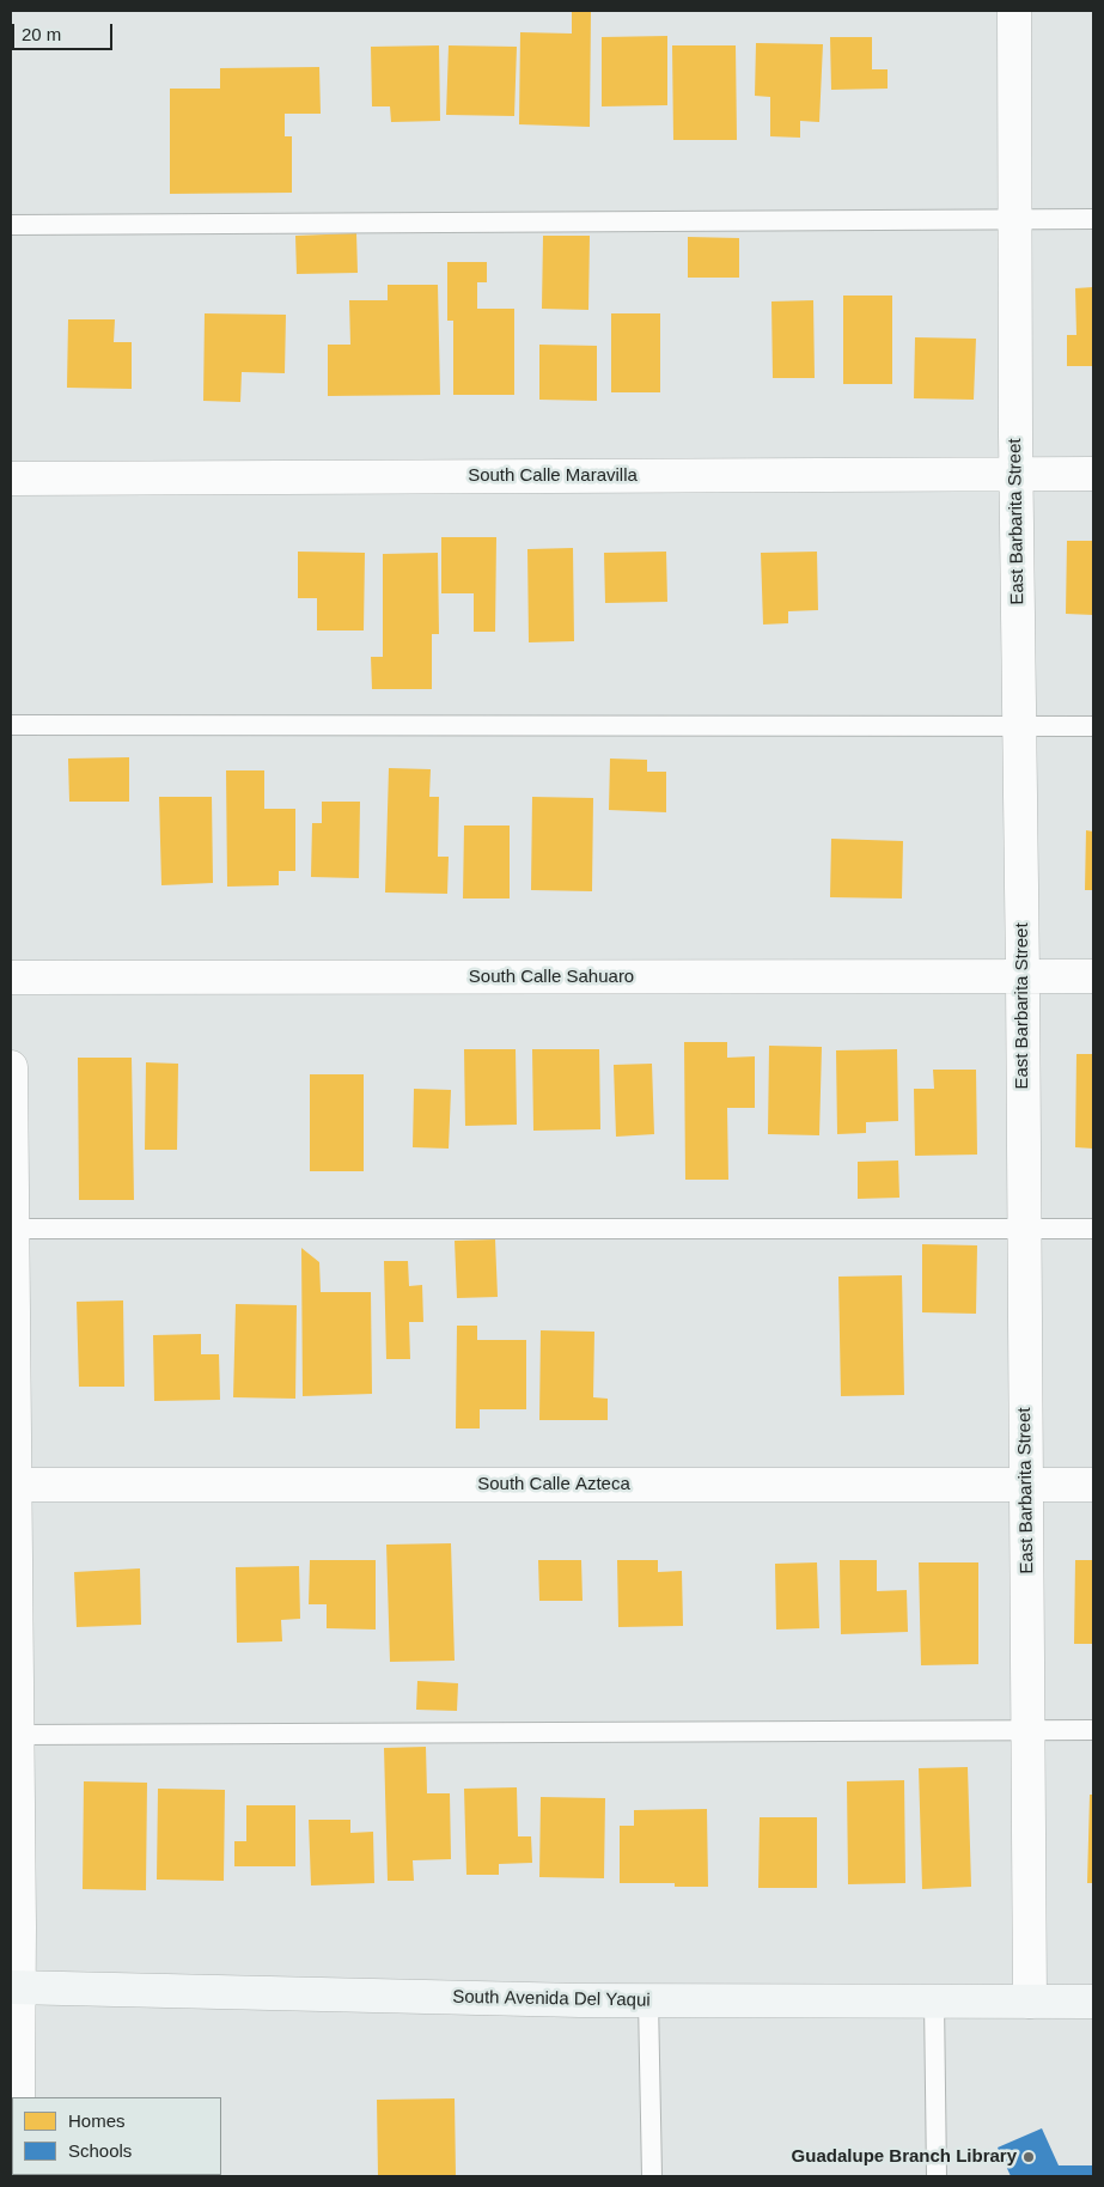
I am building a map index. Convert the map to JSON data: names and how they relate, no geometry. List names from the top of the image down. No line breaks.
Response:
{"streets":{"street":["South Calle Maravilla","East Barbarita Street","South Calle Sahuaro","South Calle Azteca","South Avenida Del Yaqui"]},"crossings":[["South Calle Maravilla","East Barbarita Street"],["East Barbarita Street","South Calle Sahuaro"],["East Barbarita Street","South Calle Azteca"],["East Barbarita Street","South Avenida Del Yaqui"]],"places":["Guadalupe Branch Library"],"legend":["Homes","Schools"],"scale_bar":"20 m"}
